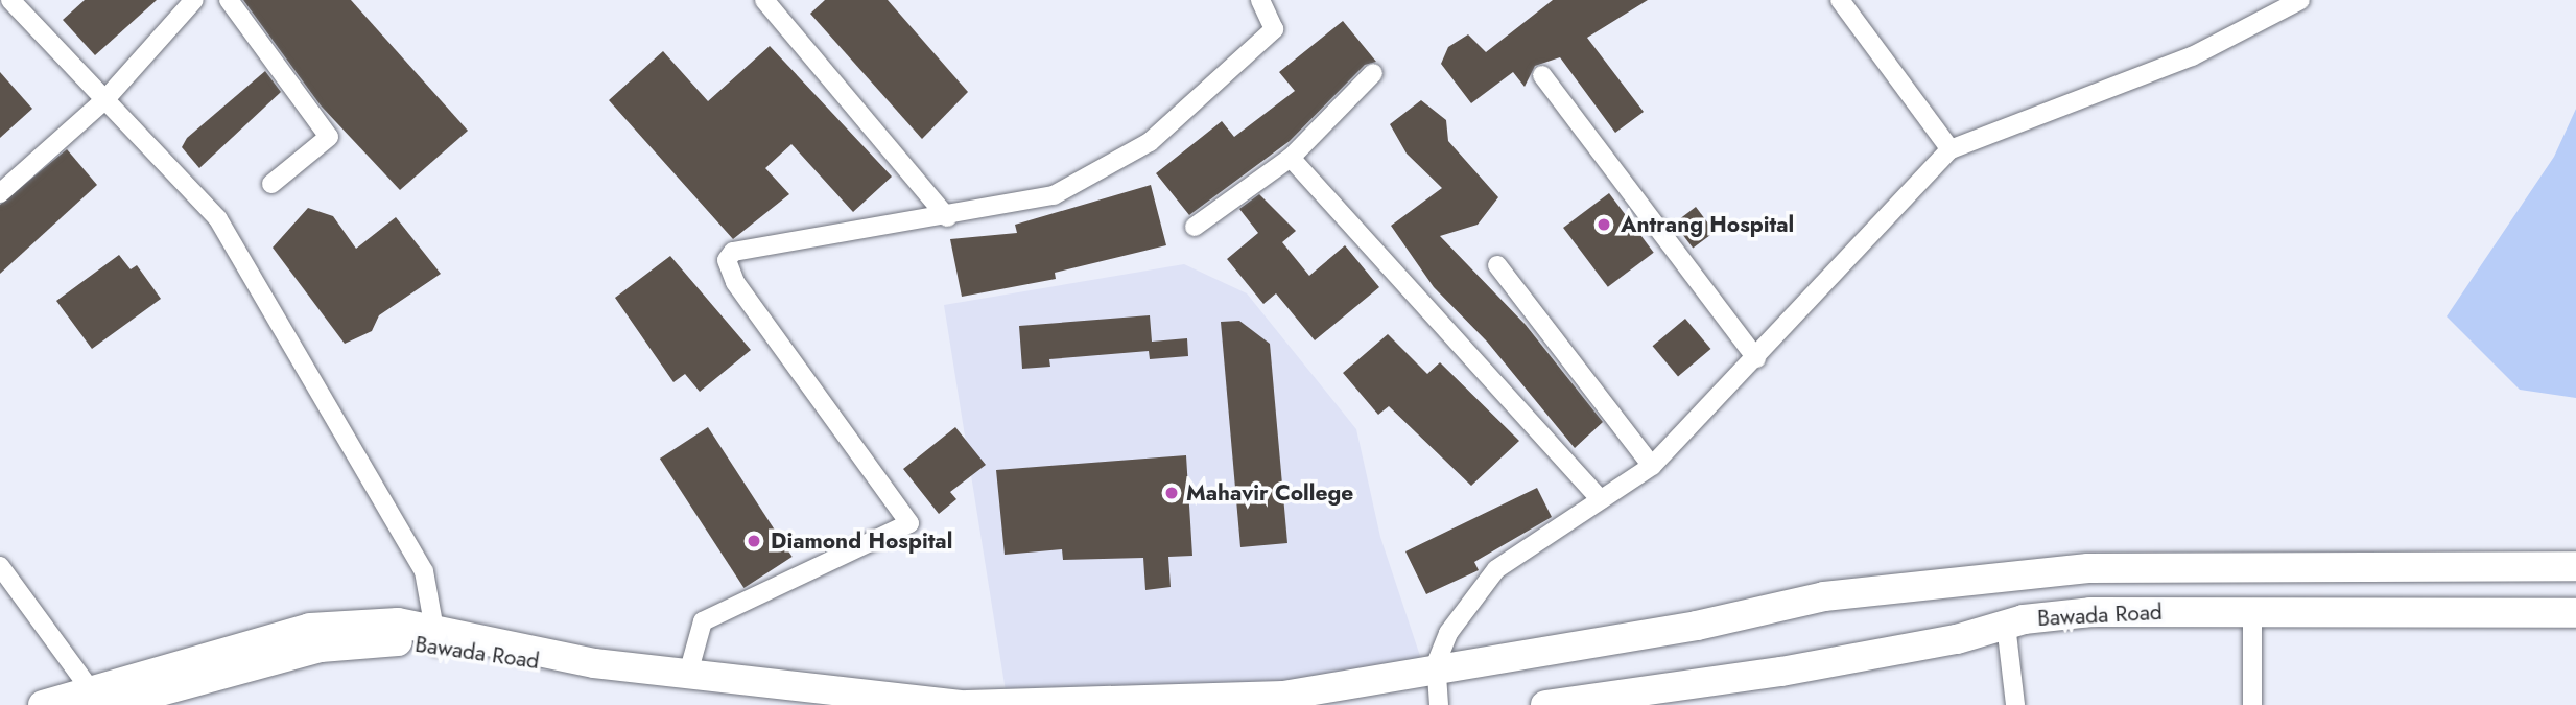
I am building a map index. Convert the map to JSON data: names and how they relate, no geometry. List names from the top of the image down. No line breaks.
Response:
{"streets":{"main road":["Bawada Road"]},"places":["Antrang Hospital","Mahavir College","Diamond Hospital"]}
